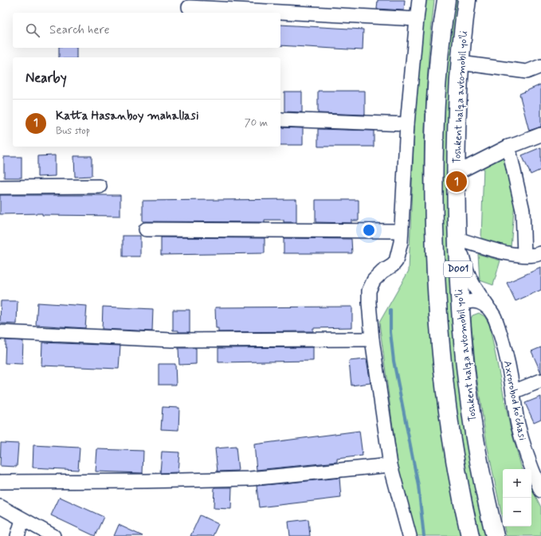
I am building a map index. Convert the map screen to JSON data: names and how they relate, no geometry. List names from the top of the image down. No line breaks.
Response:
{"streets":{"highway":["Toshkent halqa avtomobil yo'li","D001"],"street":["Axrorobod ko'chasi"]},"crossings":[["Toshkent halqa avtomobil yo'li","Axrorobod ko'chasi"]],"page":{"search":"Search here","heading":"Nearby","list":[{"mark":"1","name":"Katta Hasanboy mahallasi","note":"Bus stop","value":"70 m"}],"pins":"1","map_buttons":["+","−"]}}
